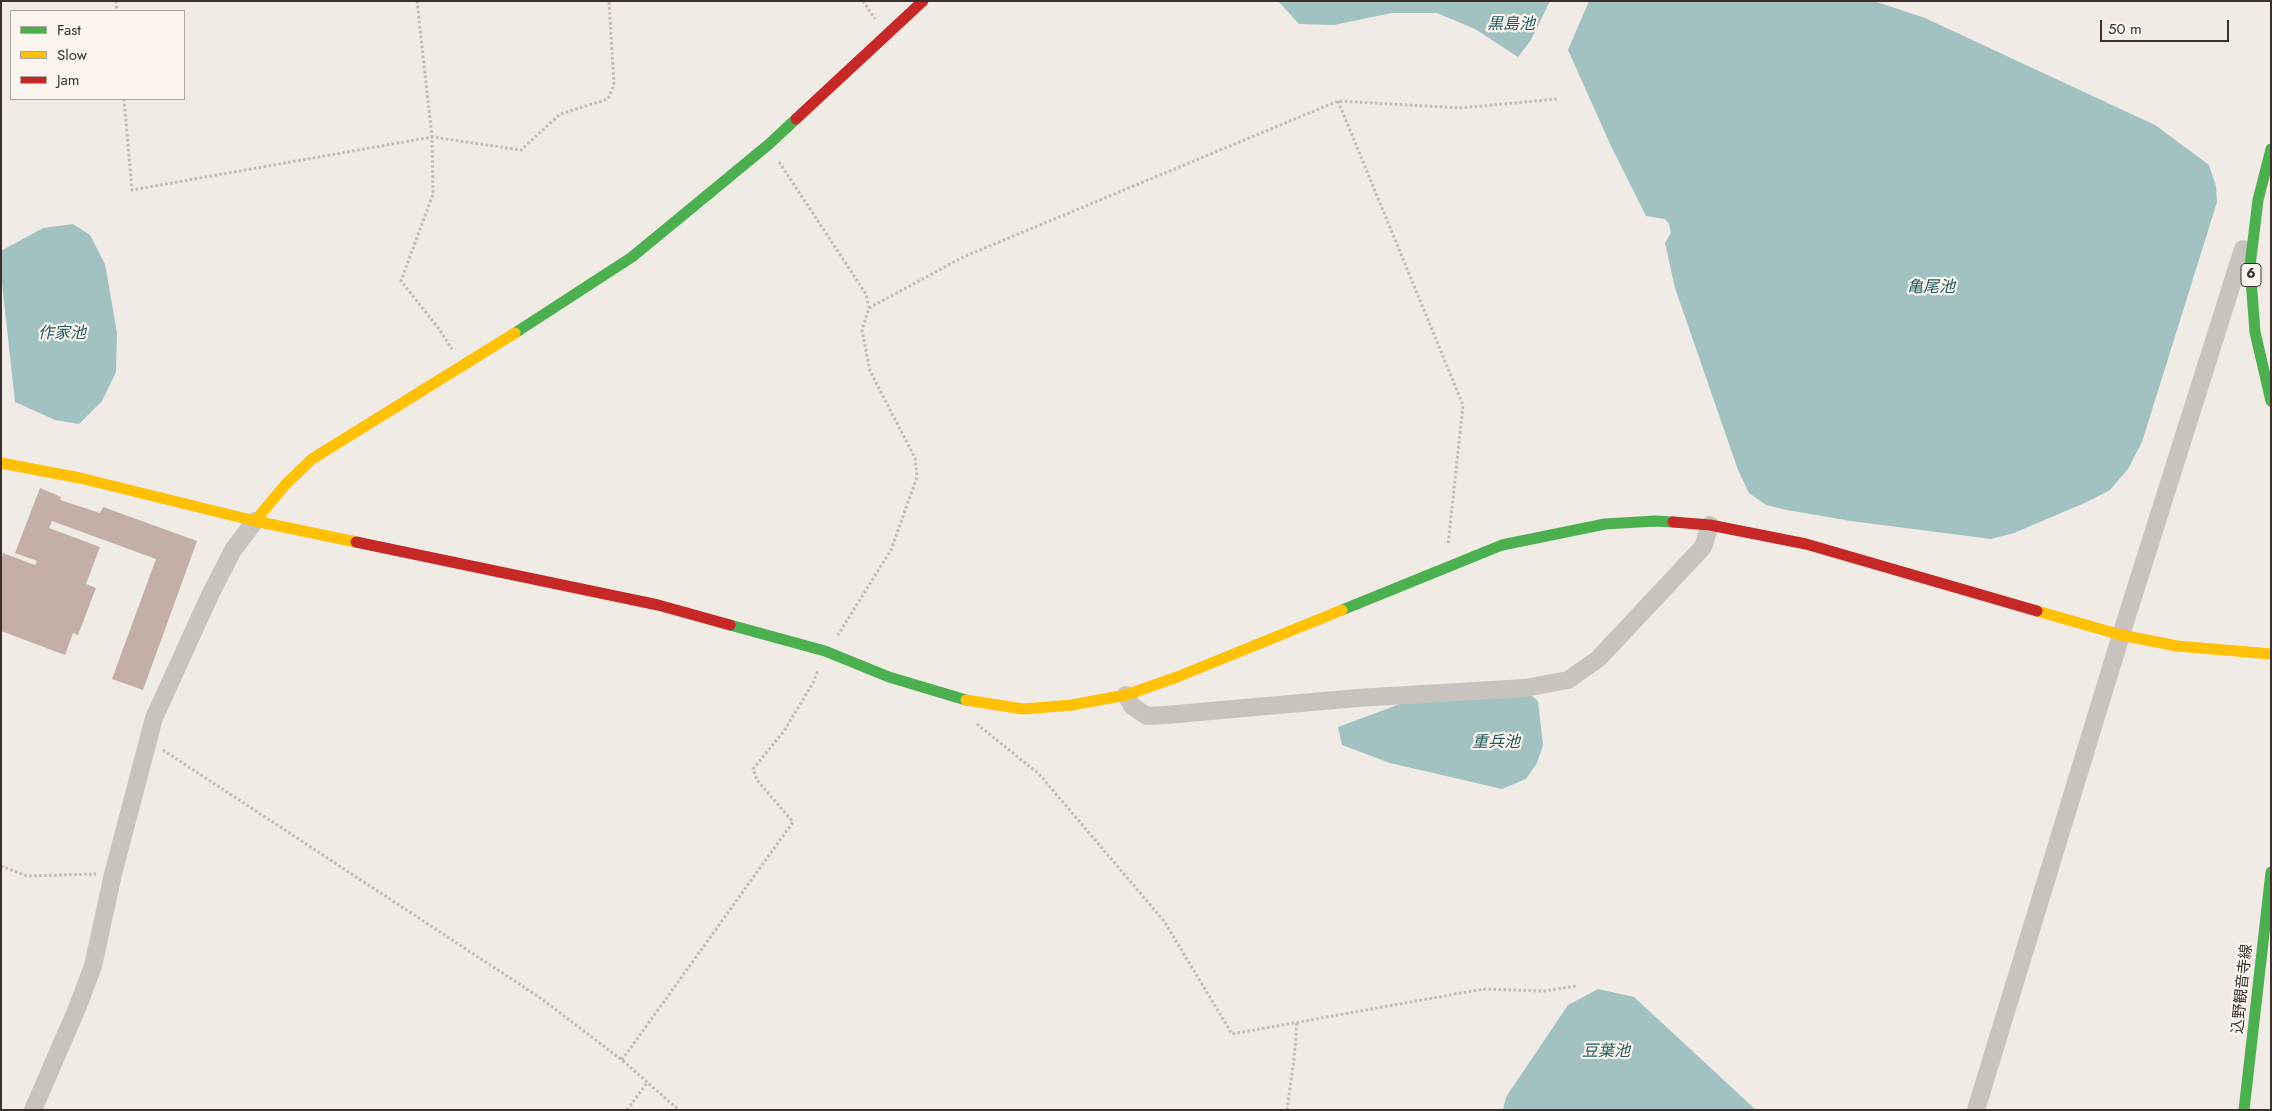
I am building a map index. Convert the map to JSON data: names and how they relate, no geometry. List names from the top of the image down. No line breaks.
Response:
{"streets":{"street":["6","込野観音寺線"]},"water":["黒島池","亀尾池","作家池","重兵池","豆葉池"],"legend":["Fast","Slow","Jam"],"scale_bar":"50 m"}
